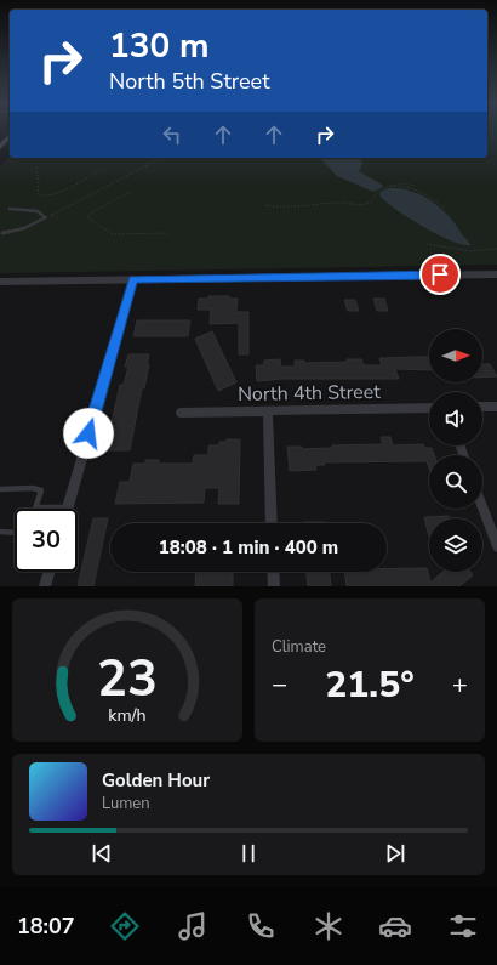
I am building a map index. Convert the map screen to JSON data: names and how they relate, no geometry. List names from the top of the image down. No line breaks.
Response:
{"streets":{"street":["North 4th Street"]},"north":"right","page":{"turn":["130 m","North 5th Street"],"limit":"30","trip":"18:08 · 1 min · 400 m","tile":"Climate","heat":["−","21.5°","+"],"song":["Golden Hour","Lumen"],"tabs":"18:07","gauge":["23","km/h"]}}
